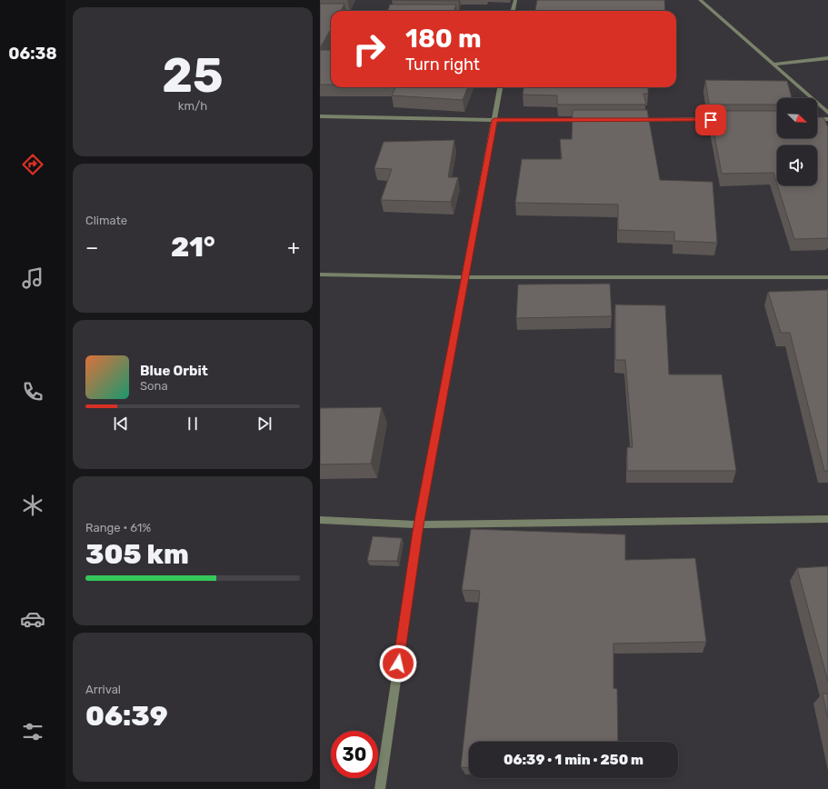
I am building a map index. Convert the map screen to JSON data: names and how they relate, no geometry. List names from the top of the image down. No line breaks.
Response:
{"north":"bottom right","page":{"tabs":"06:38","tile":[["25","km/h"],"Climate",["Range · 61%","305 km"],["Arrival","06:39"]],"turn":["180 m","Turn right"],"heat":["−","21°","+"],"song":["Blue Orbit","Sona"],"limit":"30","trip":"06:39 · 1 min · 250 m"}}
